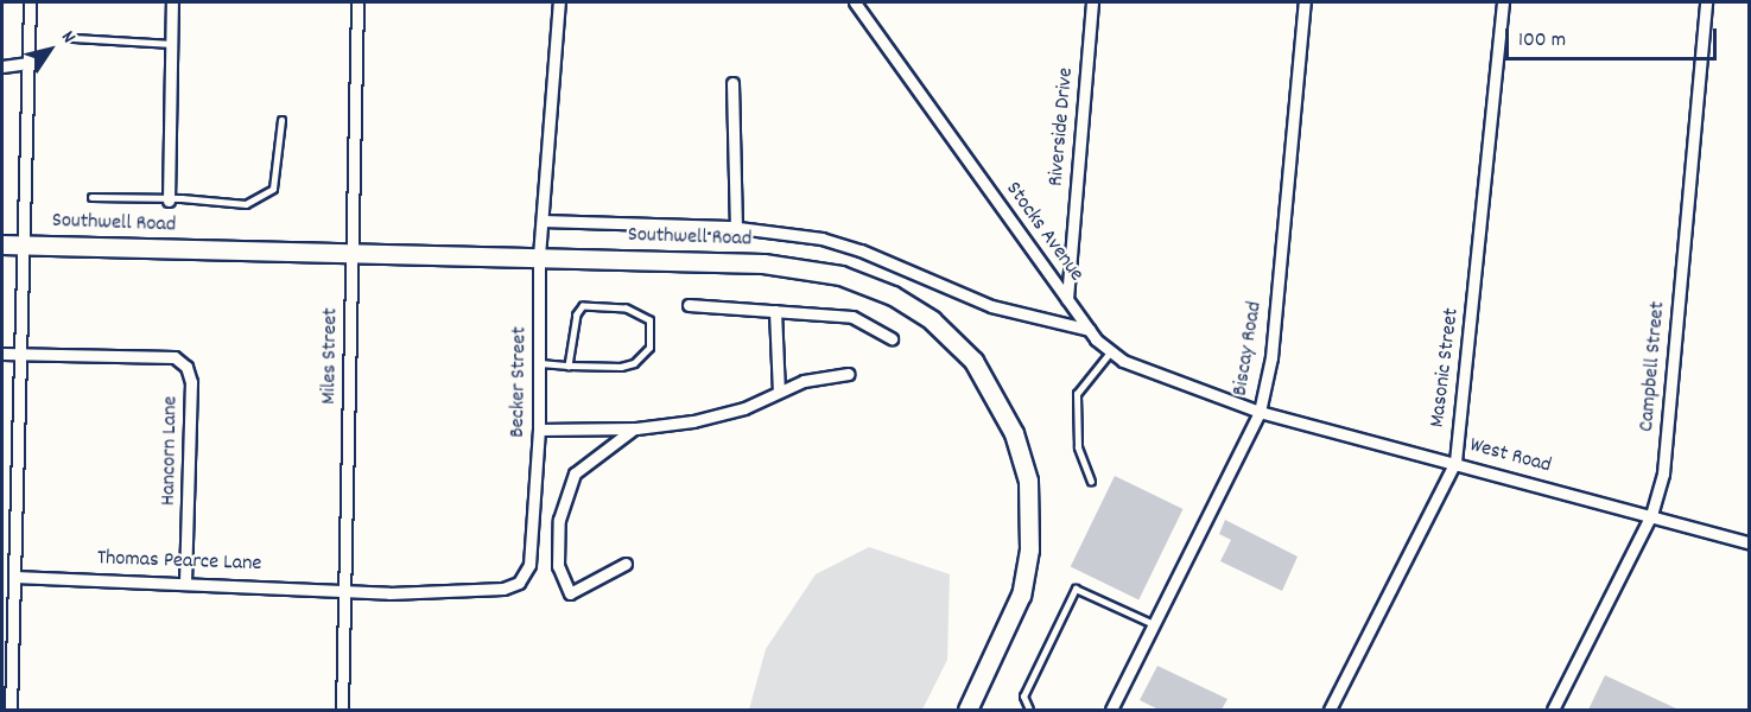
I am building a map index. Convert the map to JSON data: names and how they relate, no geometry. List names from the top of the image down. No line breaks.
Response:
{"streets":{"main road":["Southwell Road"],"street":["Riverside Drive","Stocks Avenue","Biscay Road","Miles Street","Campbell Street","Masonic Street","Becker Street","Hancorn Lane","West Road","Thomas Pearce Lane"]},"crossings":[["Riverside Drive","Stocks Avenue"],["Southwell Road","Stocks Avenue"],["Southwell Road","Miles Street"],["Southwell Road","Becker Street"],["Stocks Avenue","Biscay Road"],["Stocks Avenue","West Road"],["Biscay Road","West Road"],["Miles Street","Becker Street"],["Miles Street","Thomas Pearce Lane"],["Campbell Street","West Road"],["Masonic Street","West Road"],["Becker Street","Thomas Pearce Lane"],["Hancorn Lane","Thomas Pearce Lane"]],"scale_bar":"100 m","north":"top right"}
